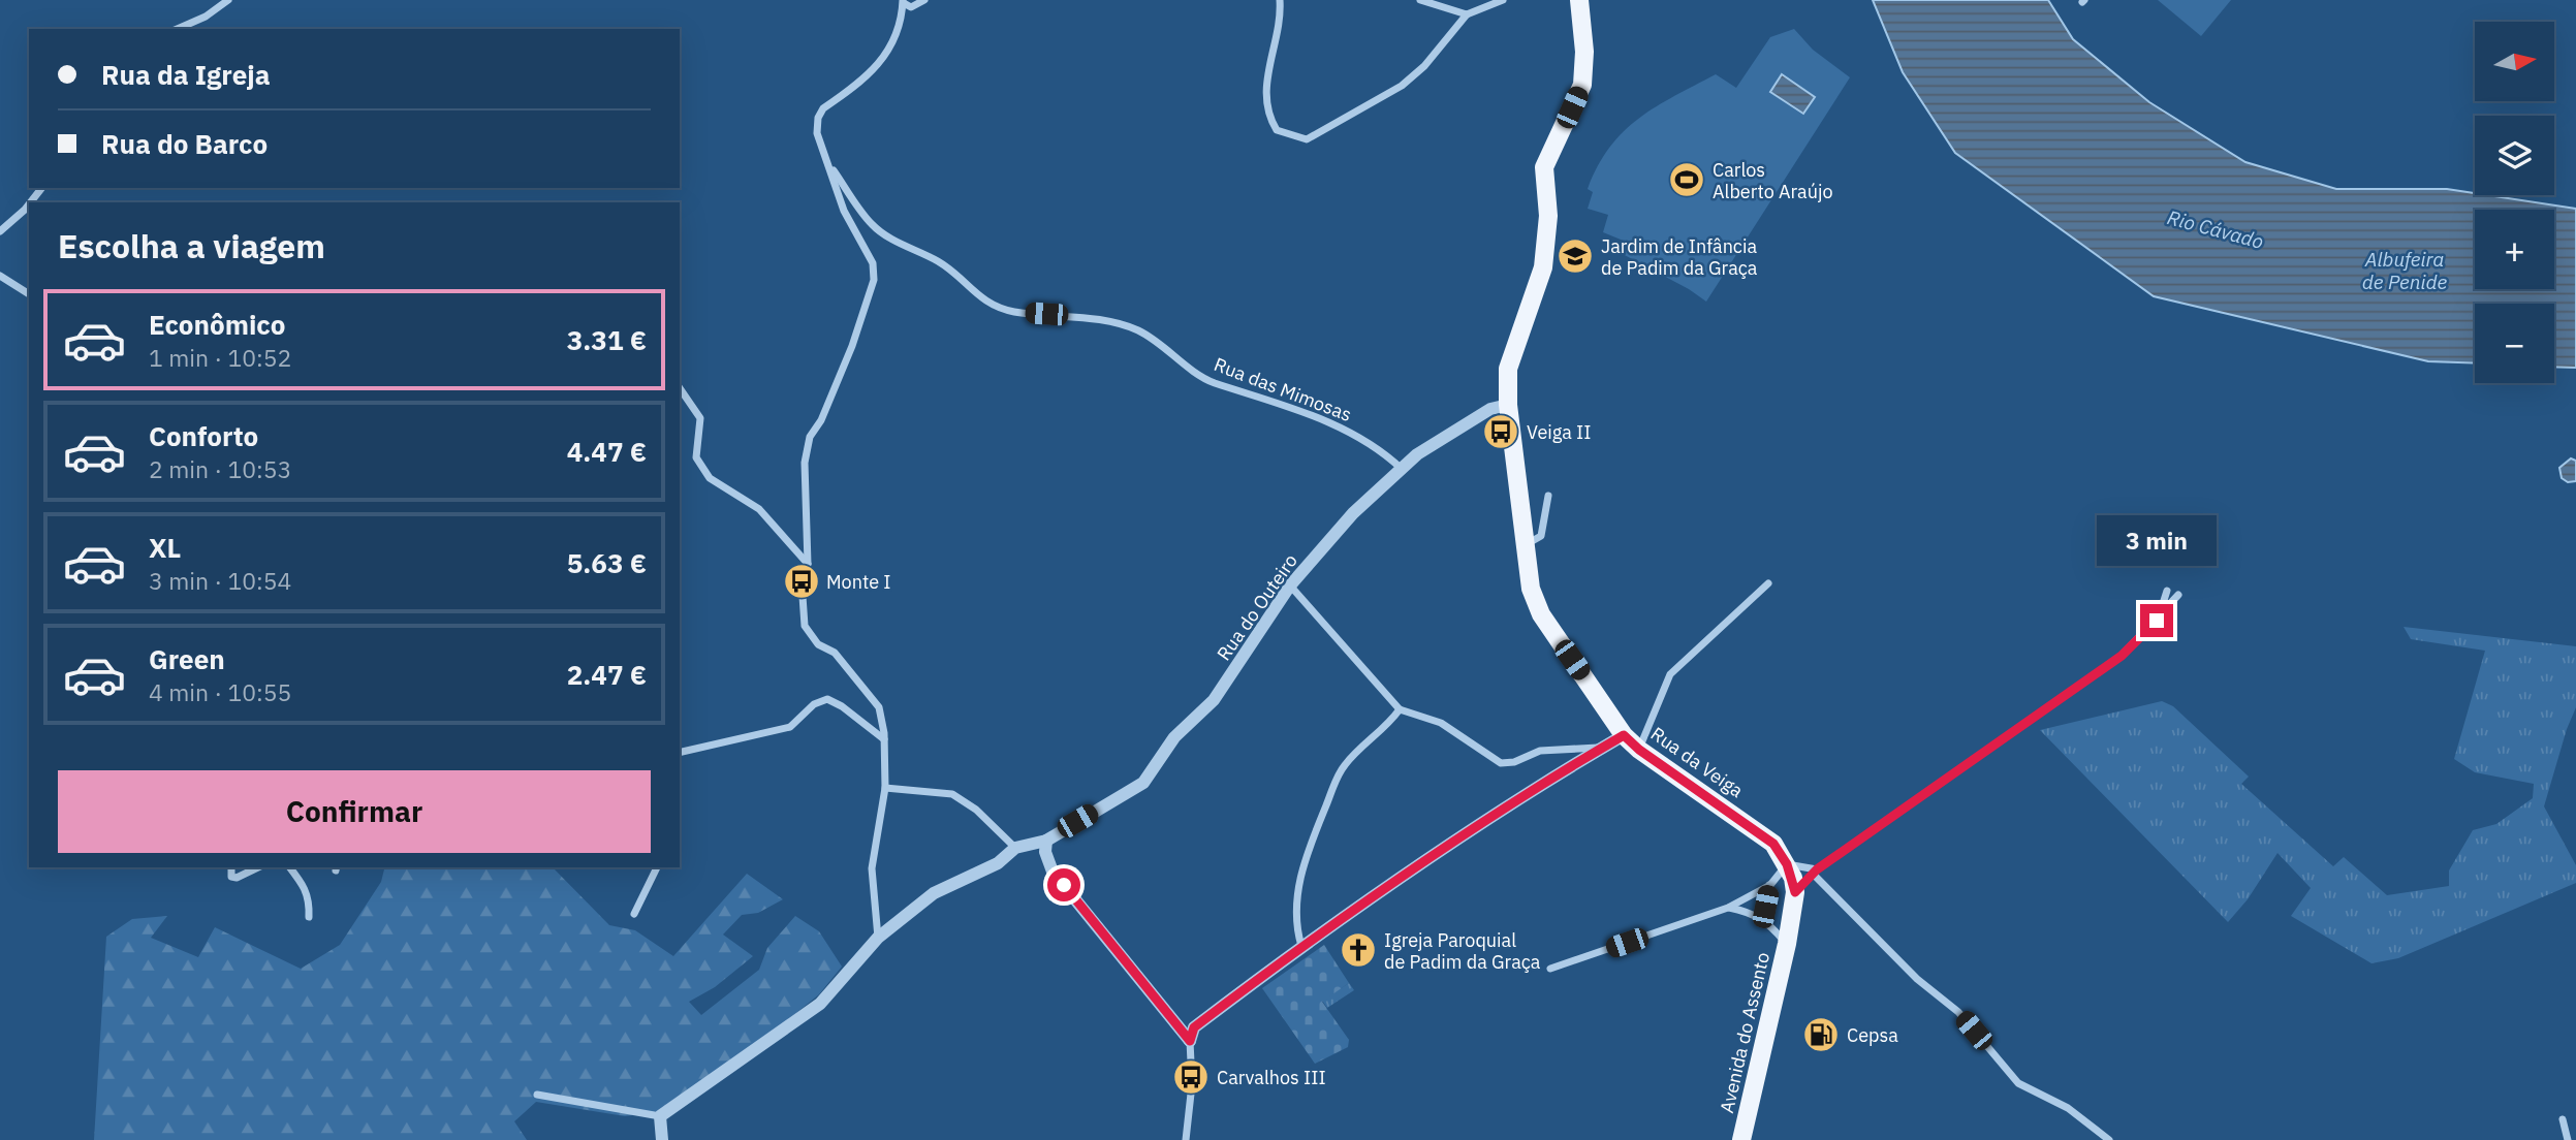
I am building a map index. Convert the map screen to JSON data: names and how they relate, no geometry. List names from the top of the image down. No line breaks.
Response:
{"streets":{"main road":["Rua da Veiga","Avenida do Assento"],"street":["Rua das Mimosas","Rua do Outeiro"]},"crossings":[["Rua das Mimosas","Rua do Outeiro"],["Rua do Outeiro","Rua da Veiga"],["Rua da Veiga","Avenida do Assento"]],"water":["Rio Cávado","Albufeira de Penide"],"places":{"sports":["Carlos Alberto Araújo"],"school or university":["Jardim de Infância de Padim da Graça"],"bus stop":["Veiga II","Monte I","Carvalhos III"],"church":["Igreja Paroquial de Padim da Graça"],"fuel station":["Cepsa"]},"north":"right","page":{"map_buttons":["+","−"],"banner":["Rua da Igreja","Rua do Barco"],"heading":"Escolha a viagem","list":[{"name":"Econômico","note":"1 min · 10:52","value":"3.31 €"},{"name":"Conforto","note":"2 min · 10:53","value":"4.47 €"},{"name":"XL","note":"3 min · 10:54","value":"5.63 €"},{"name":"Green","note":"4 min · 10:55","value":"2.47 €"}],"bubble":"3 min","buttons":"Confirmar"}}
